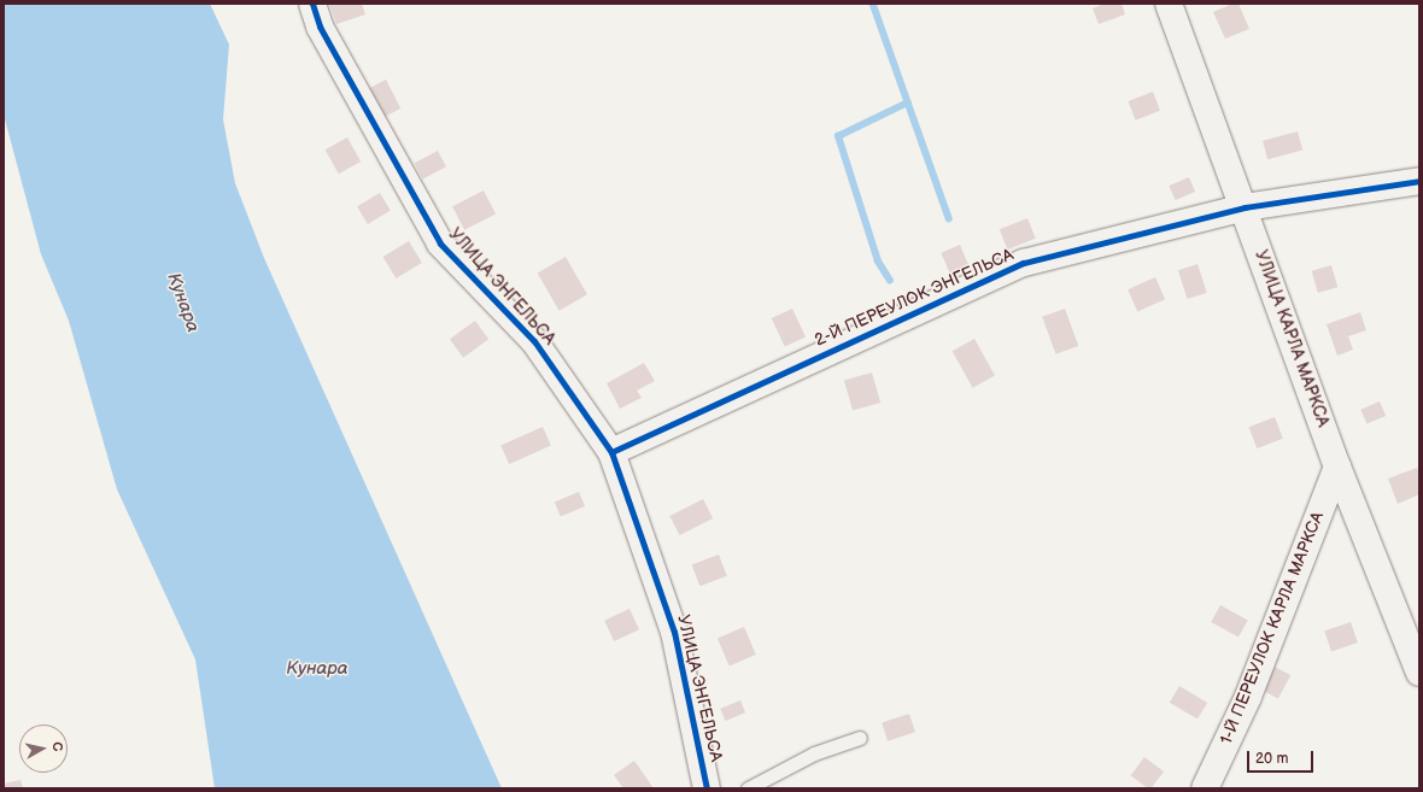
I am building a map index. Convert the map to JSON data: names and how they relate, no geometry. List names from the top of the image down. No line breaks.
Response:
{"streets":{"street":["УЛИЦА ЭНГЕЛЬСА","2-Й ПЕРЕУЛОК ЭНГЕЛЬСА","УЛИЦА КАРЛА МАРКСА","1-Й ПЕРЕУЛОК КАРЛА МАРКСА"]},"crossings":[["УЛИЦА ЭНГЕЛЬСА","2-Й ПЕРЕУЛОК ЭНГЕЛЬСА"],["2-Й ПЕРЕУЛОК ЭНГЕЛЬСА","УЛИЦА КАРЛА МАРКСА"],["УЛИЦА КАРЛА МАРКСА","1-Й ПЕРЕУЛОК КАРЛА МАРКСА"]],"water":["Кунара"],"scale_bar":"20 m","north":"right"}
